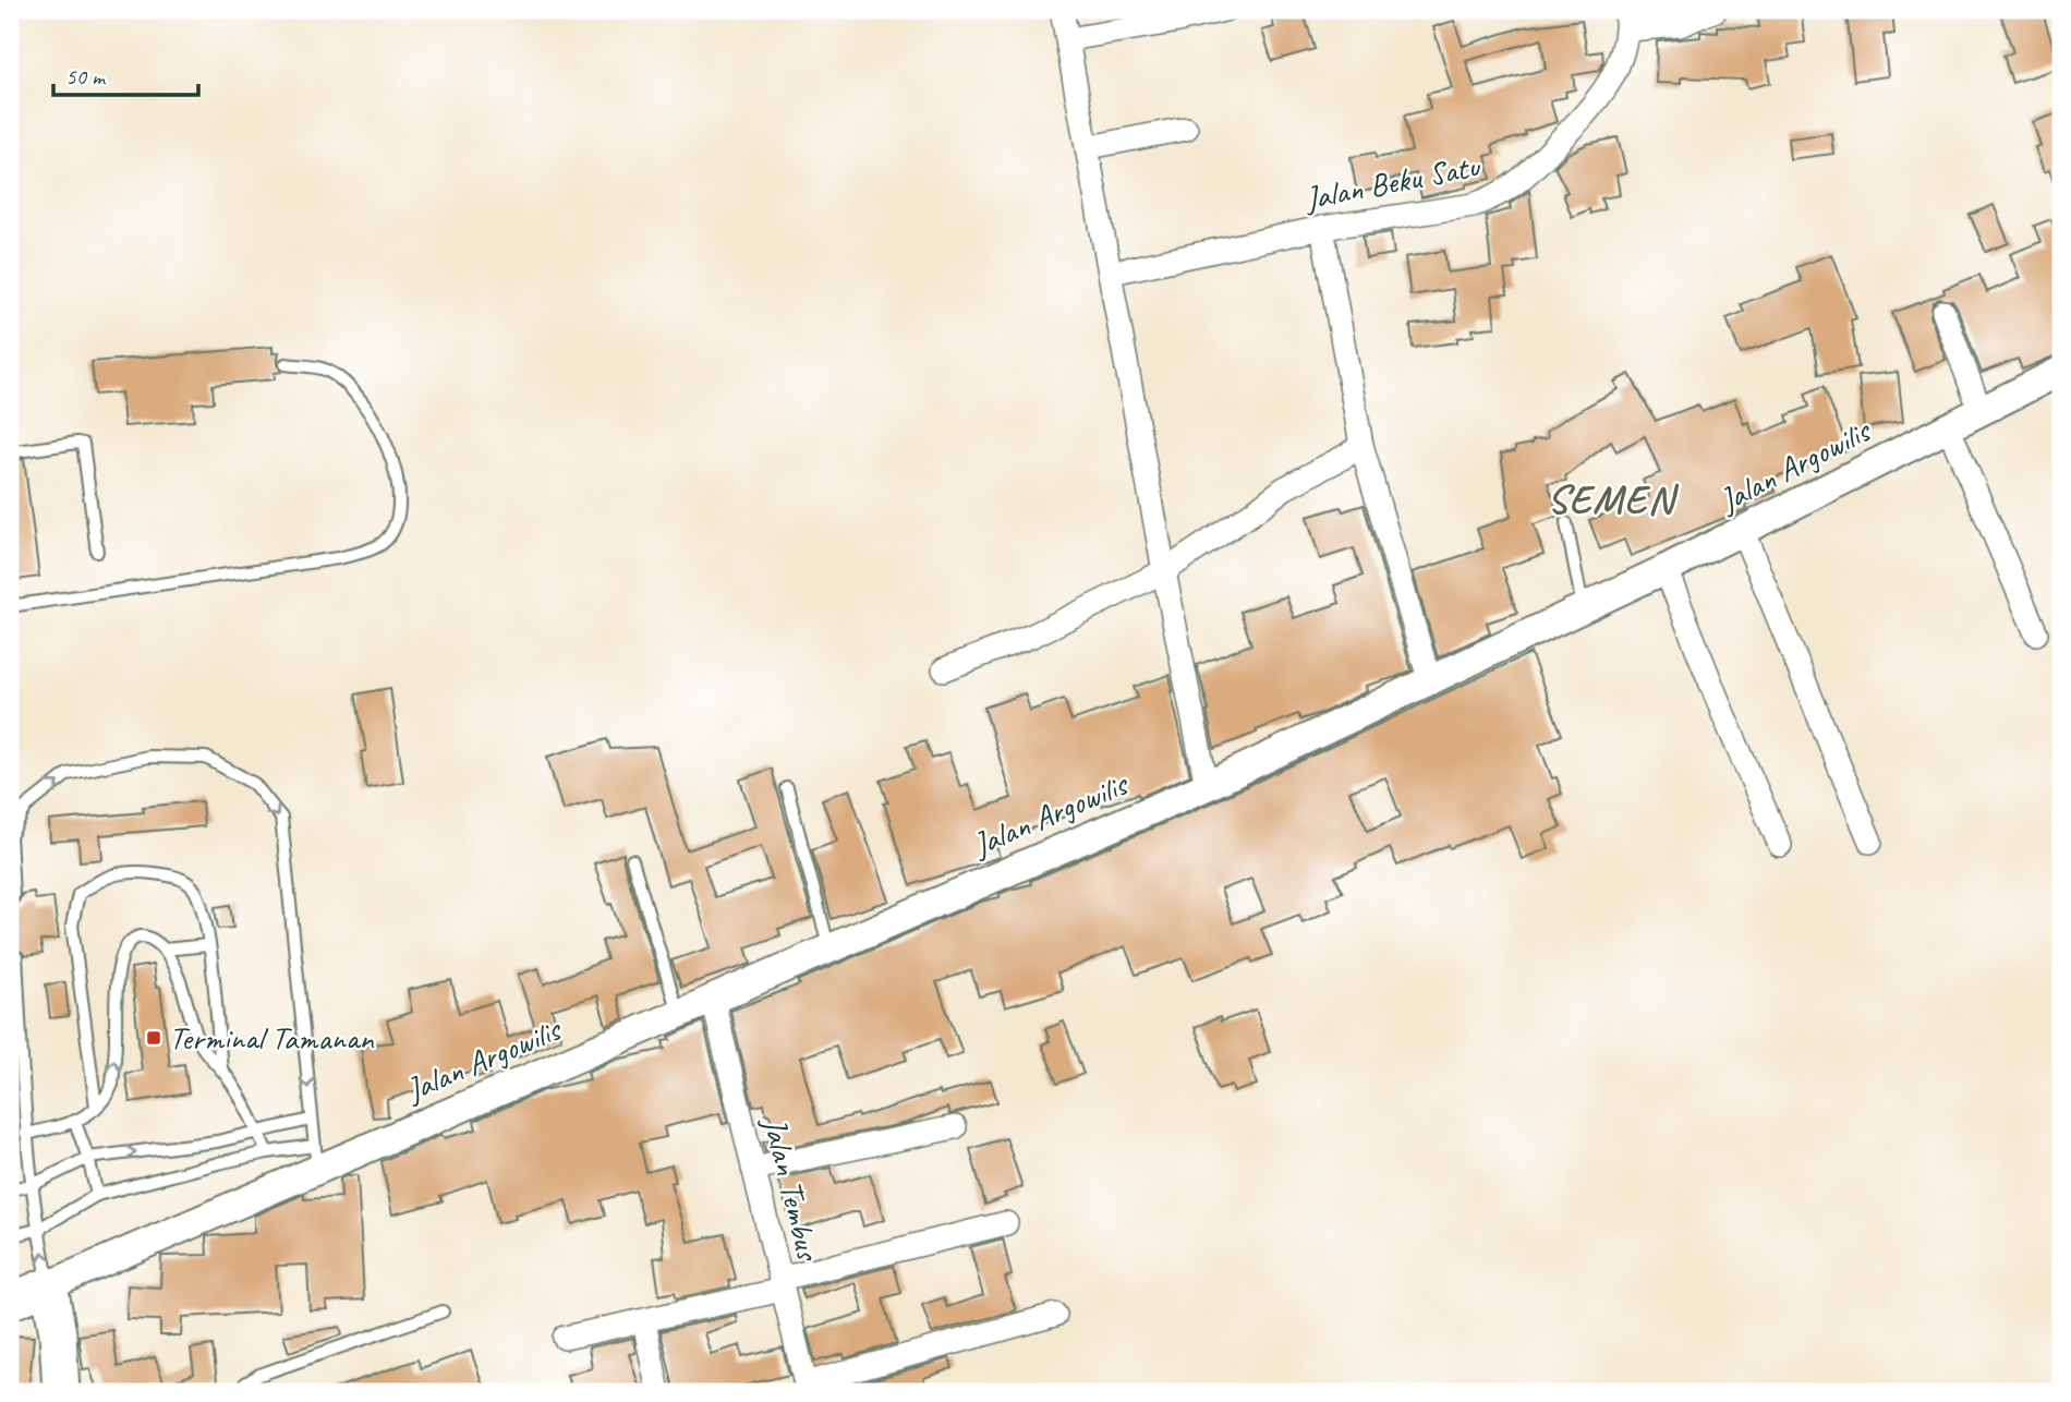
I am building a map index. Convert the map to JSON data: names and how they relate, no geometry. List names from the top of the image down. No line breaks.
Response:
{"streets":{"street":["Jalan Beku Satu","Jalan Argowilis","Jalan Tembus"]},"crossings":[["Jalan Argowilis","Jalan Tembus"]],"districts":["SEMEN"],"places":{"transit":["Terminal Tamanan"]},"scale_bar":"50 m"}
